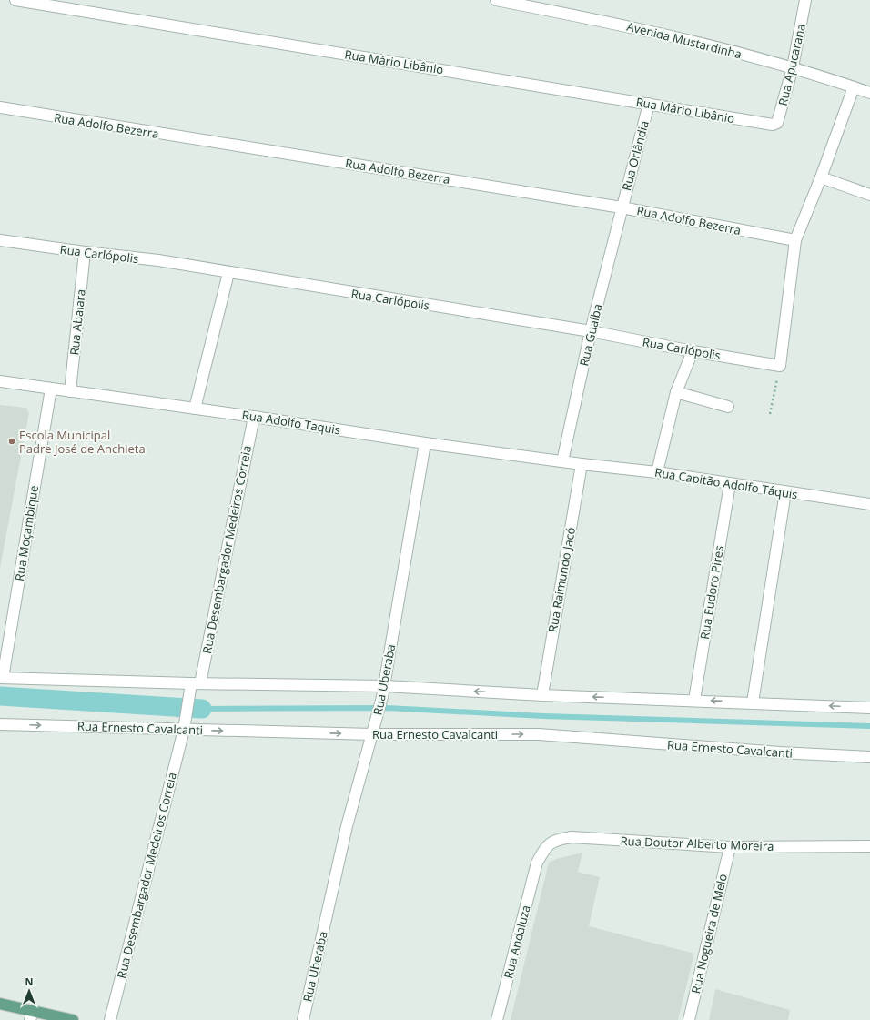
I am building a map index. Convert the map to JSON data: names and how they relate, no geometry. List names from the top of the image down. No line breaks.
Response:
{"streets":{"street":["Avenida Mustardinha","Rua Mário Libânio","Rua Apucarana","Rua Adolfo Bezerra","Rua Orlândia","Rua Carlópolis","Rua Abaiara","Rua Guaíba","Rua Adolfo Taquis","Rua Capitão Adolfo Táquis","Rua Moçambique","Rua Desembargador Medeiros Correia","Rua Raimundo Jacó","Rua Eudoro Pires","Rua Uberaba","Rua Ernesto Cavalcanti","Rua Doutor Alberto Moreira","Rua Nogueira de Melo","Rua Andaluza"]},"crossings":[["Avenida Mustardinha","Rua Apucarana"],["Rua Mário Libânio","Rua Apucarana"],["Rua Mário Libânio","Rua Orlândia"],["Rua Adolfo Bezerra","Rua Orlândia"],["Rua Adolfo Bezerra","Rua Guaíba"],["Rua Orlândia","Rua Guaíba"],["Rua Carlópolis","Rua Abaiara"],["Rua Carlópolis","Rua Guaíba"],["Rua Abaiara","Rua Adolfo Taquis"],["Rua Guaíba","Rua Adolfo Taquis"],["Rua Adolfo Taquis","Rua Capitão Adolfo Táquis"],["Rua Adolfo Taquis","Rua Moçambique"],["Rua Adolfo Taquis","Rua Desembargador Medeiros Correia"],["Rua Adolfo Taquis","Rua Raimundo Jacó"],["Rua Adolfo Taquis","Rua Uberaba"],["Rua Capitão Adolfo Táquis","Rua Raimundo Jacó"],["Rua Capitão Adolfo Táquis","Rua Eudoro Pires"],["Rua Desembargador Medeiros Correia","Rua Ernesto Cavalcanti"],["Rua Uberaba","Rua Ernesto Cavalcanti"],["Rua Doutor Alberto Moreira","Rua Nogueira de Melo"],["Rua Doutor Alberto Moreira","Rua Andaluza"]],"places":["Escola Municipal Padre José de Anchieta"],"north":"top"}
